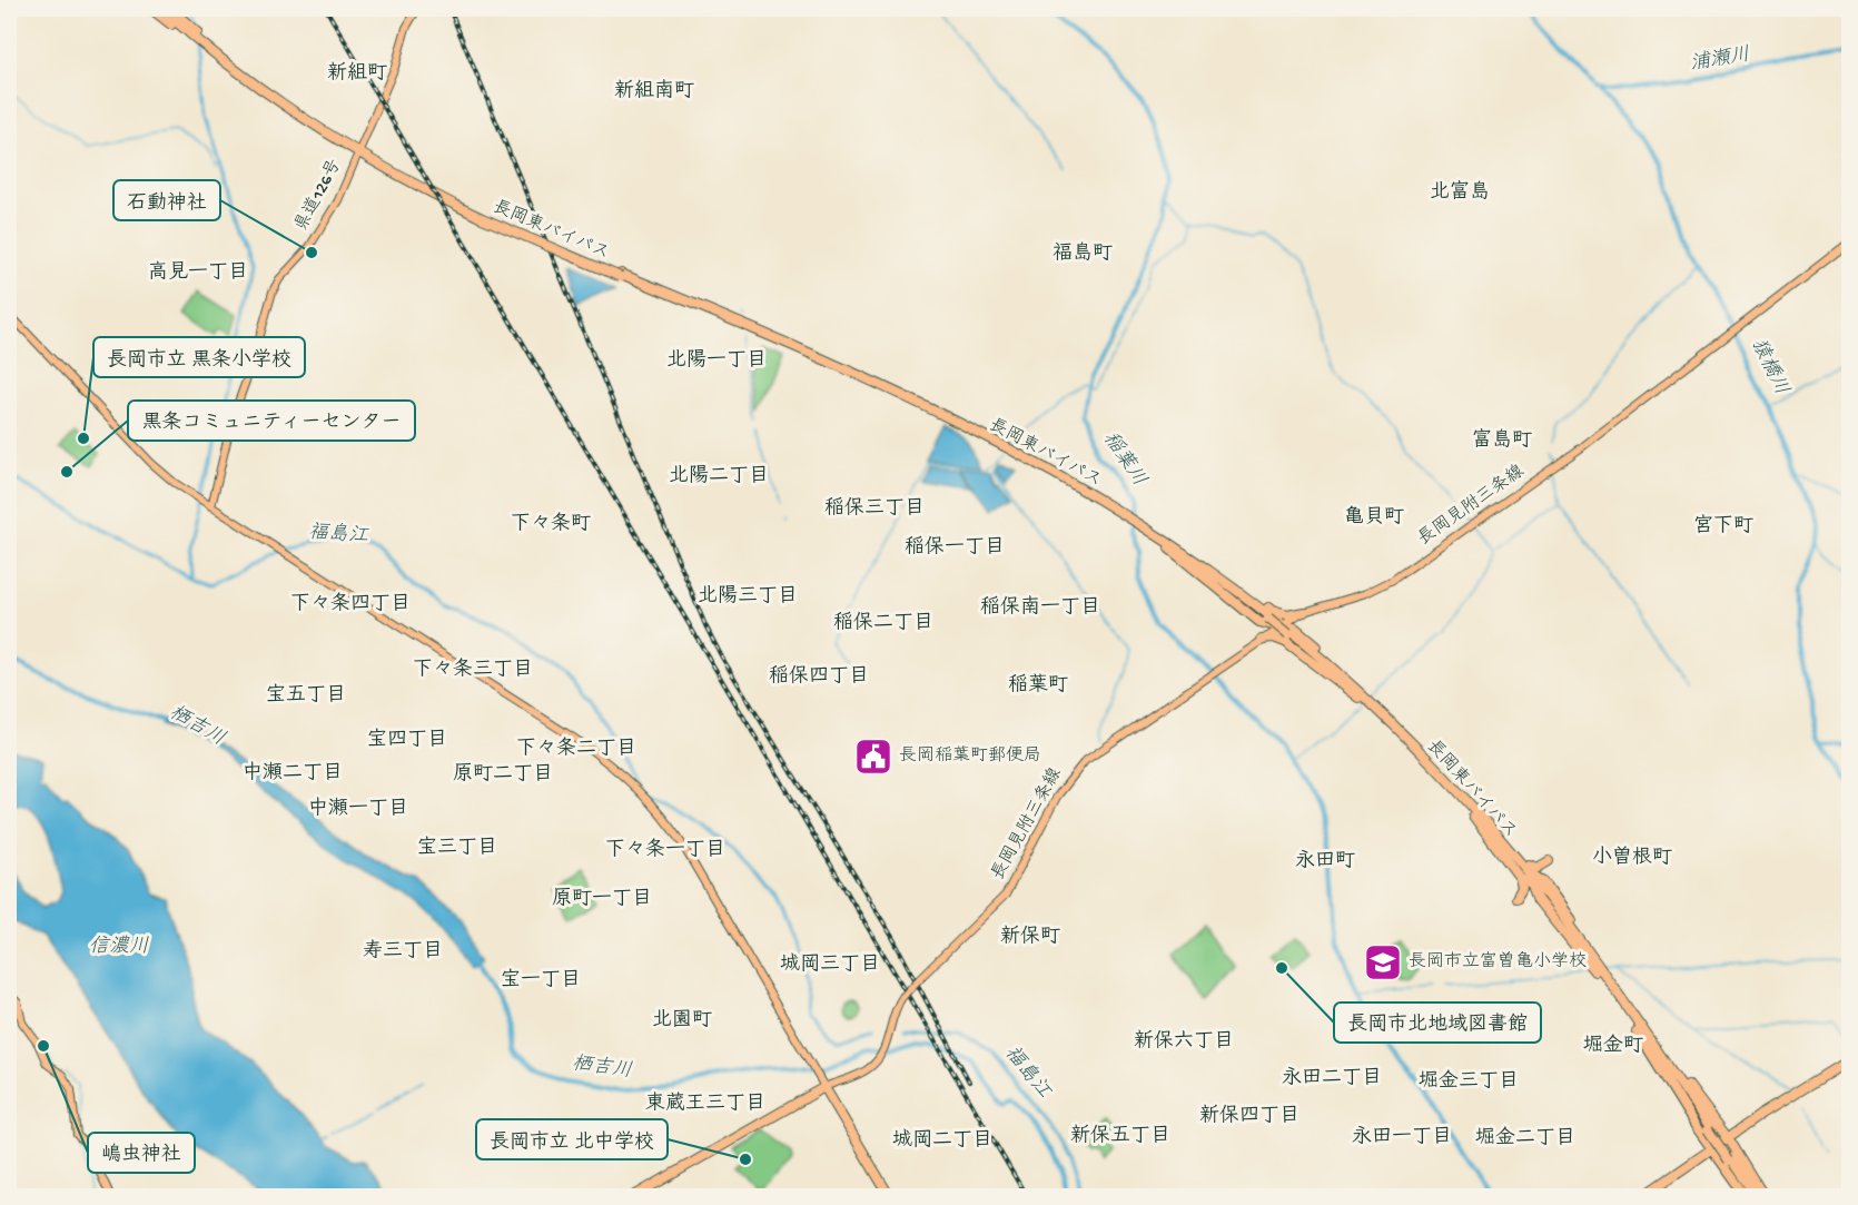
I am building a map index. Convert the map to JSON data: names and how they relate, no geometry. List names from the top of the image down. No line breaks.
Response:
{"streets":{"highway":["長岡東バイパス"],"main road":["県道126号","長岡見附三条線"]},"crossings":[["県道126号","長岡東バイパス"]],"districts":["新組町","新組南町","北富島","福島町","高見一丁目","北陽一丁目","富島町","北陽二丁目","稲保三丁目","亀貝町","下々条町","宮下町","稲保一丁目","北陽三丁目","下々条四丁目","稲保南一丁目","稲保二丁目","下々条三丁目","稲保四丁目","稲葉町","宝五丁目","宝四丁目","下々条二丁目","中瀬二丁目","原町二丁目","中瀬一丁目","宝三丁目","下々条一丁目","小曽根町","永田町","原町一丁目","新保町","寿三丁目","城岡三丁目","宝一丁目","北園町","新保六丁目","堀金町","永田二丁目","堀金三丁目","東蔵王三丁目","新保四丁目","新保五丁目","永田一丁目","堀金二丁目","城岡二丁目"],"water":["浦瀬川","猿橋川","稲葉川","福島江","栖吉川","信濃川"],"places":{"other":["石動神社","長岡市立 黒条小学校","黒条コミュニティーセンター","長岡市北地域図書館","嶋虫神社","長岡市立 北中学校"],"public building":["長岡稲葉町郵便局"],"school or university":["長岡市立富曽亀小学校"]}}
